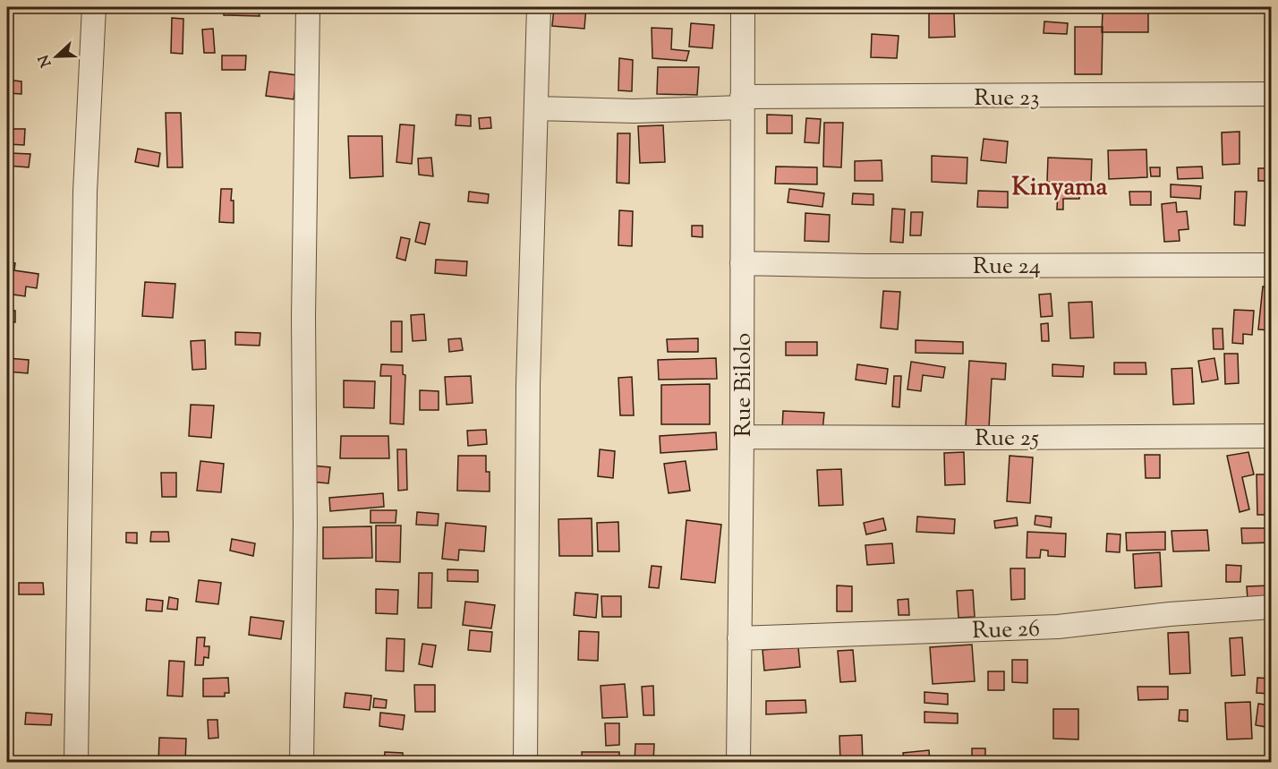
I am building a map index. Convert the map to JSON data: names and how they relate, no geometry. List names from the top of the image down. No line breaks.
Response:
{"streets":{"street":["Rue 23","Rue 24","Rue Bilolo","Rue 25","Rue 26"]},"crossings":[["Rue 23","Rue Bilolo"],["Rue 24","Rue Bilolo"],["Rue Bilolo","Rue 25"],["Rue Bilolo","Rue 26"]],"districts":["Kinyama"],"north":"left"}
